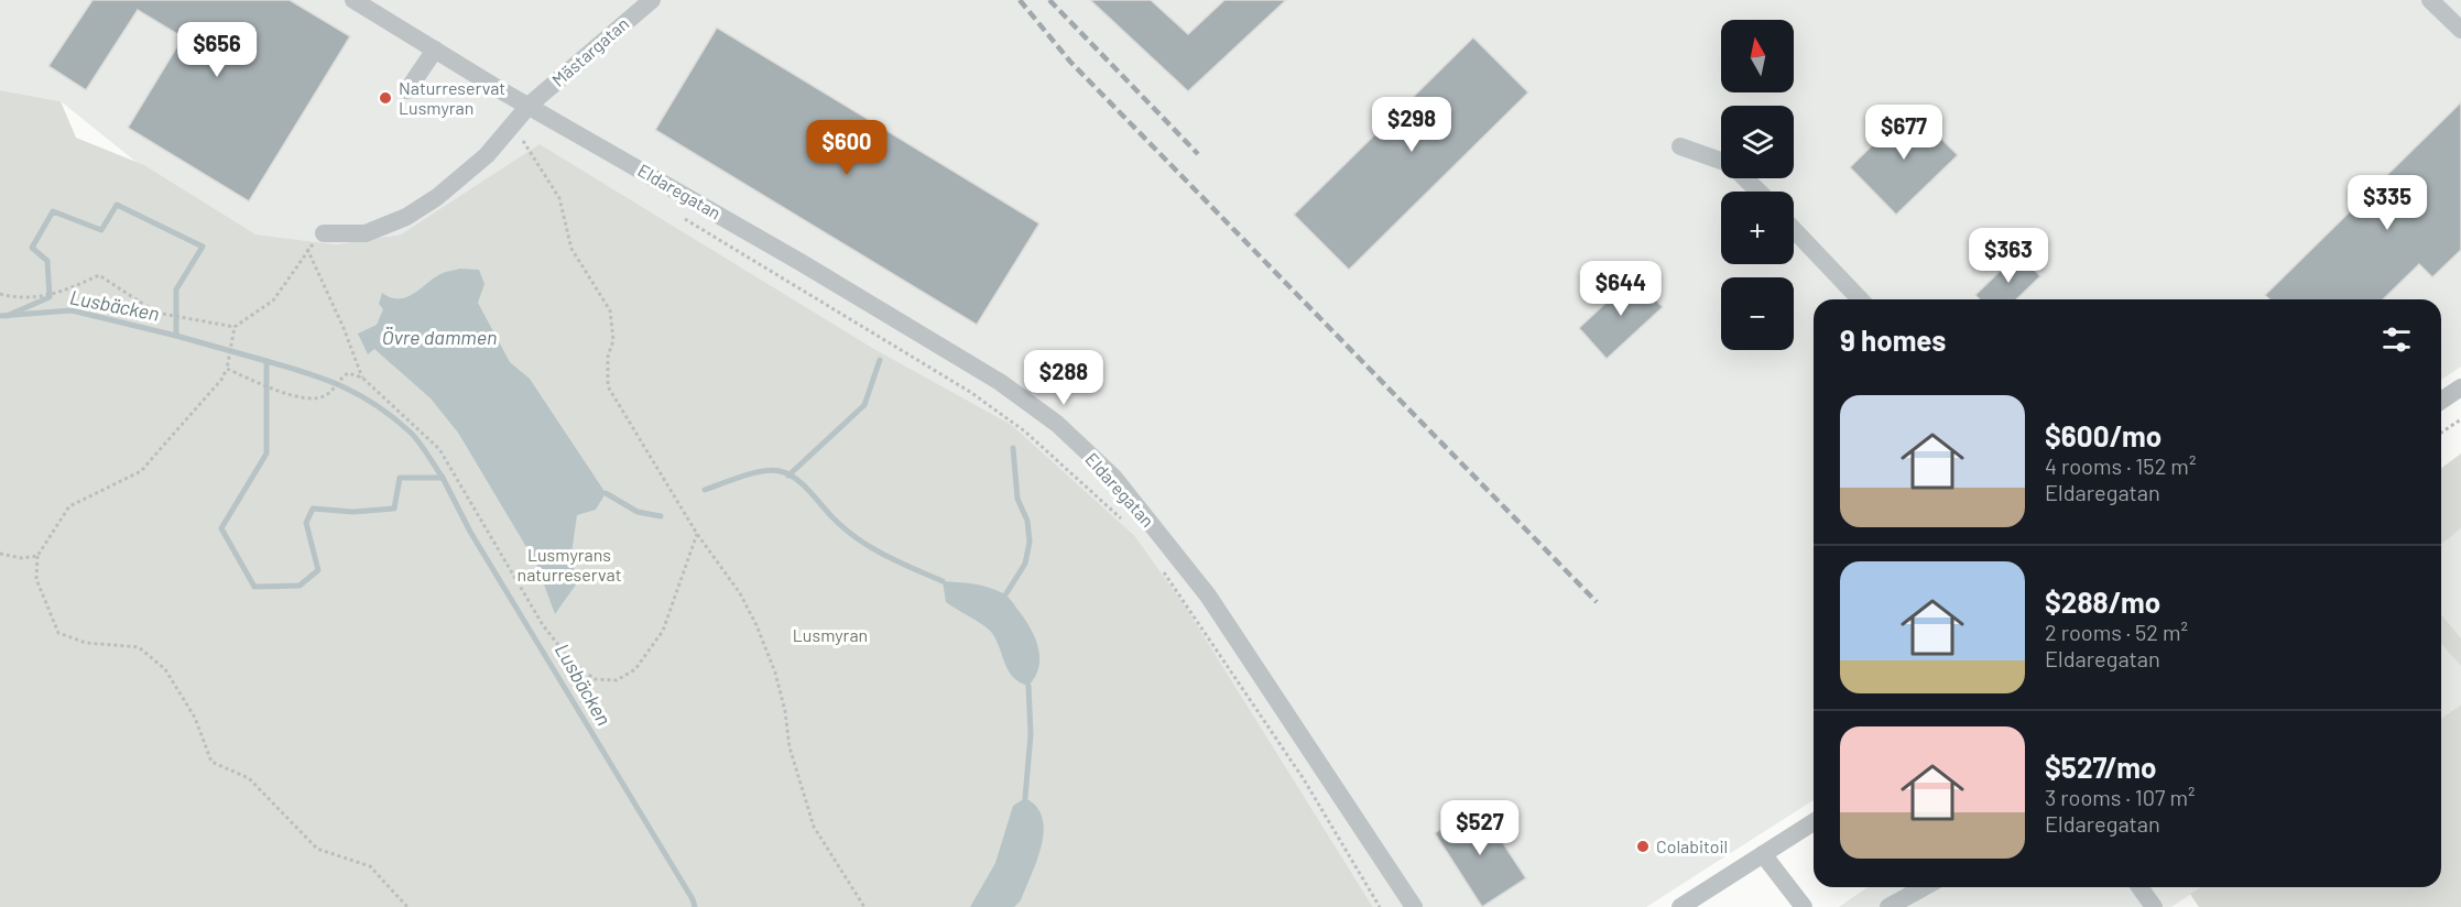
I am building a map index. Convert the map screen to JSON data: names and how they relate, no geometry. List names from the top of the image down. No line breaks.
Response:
{"streets":{"street":["Mästargatan","Eldaregatan"]},"crossings":[["Mästargatan","Eldaregatan"]],"water":["Lusbäcken","Övre dammen"],"parks":["Lusmyrans naturreservat","Lusmyran"],"places":["Naturreservat Lusmyran","Colabitoil"],"north":"top","page":{"map_buttons":["+","−"],"price":["$656","$298","$677","$600","$335","$363","$644","$288","$527"],"heading":"9 homes","list":[{"name":"$600/mo","note":"4 rooms · 152 m² · Eldaregatan"},{"name":"$288/mo","note":"2 rooms · 52 m² · Eldaregatan"},{"name":"$527/mo","note":"3 rooms · 107 m² · Eldaregatan"}]}}
